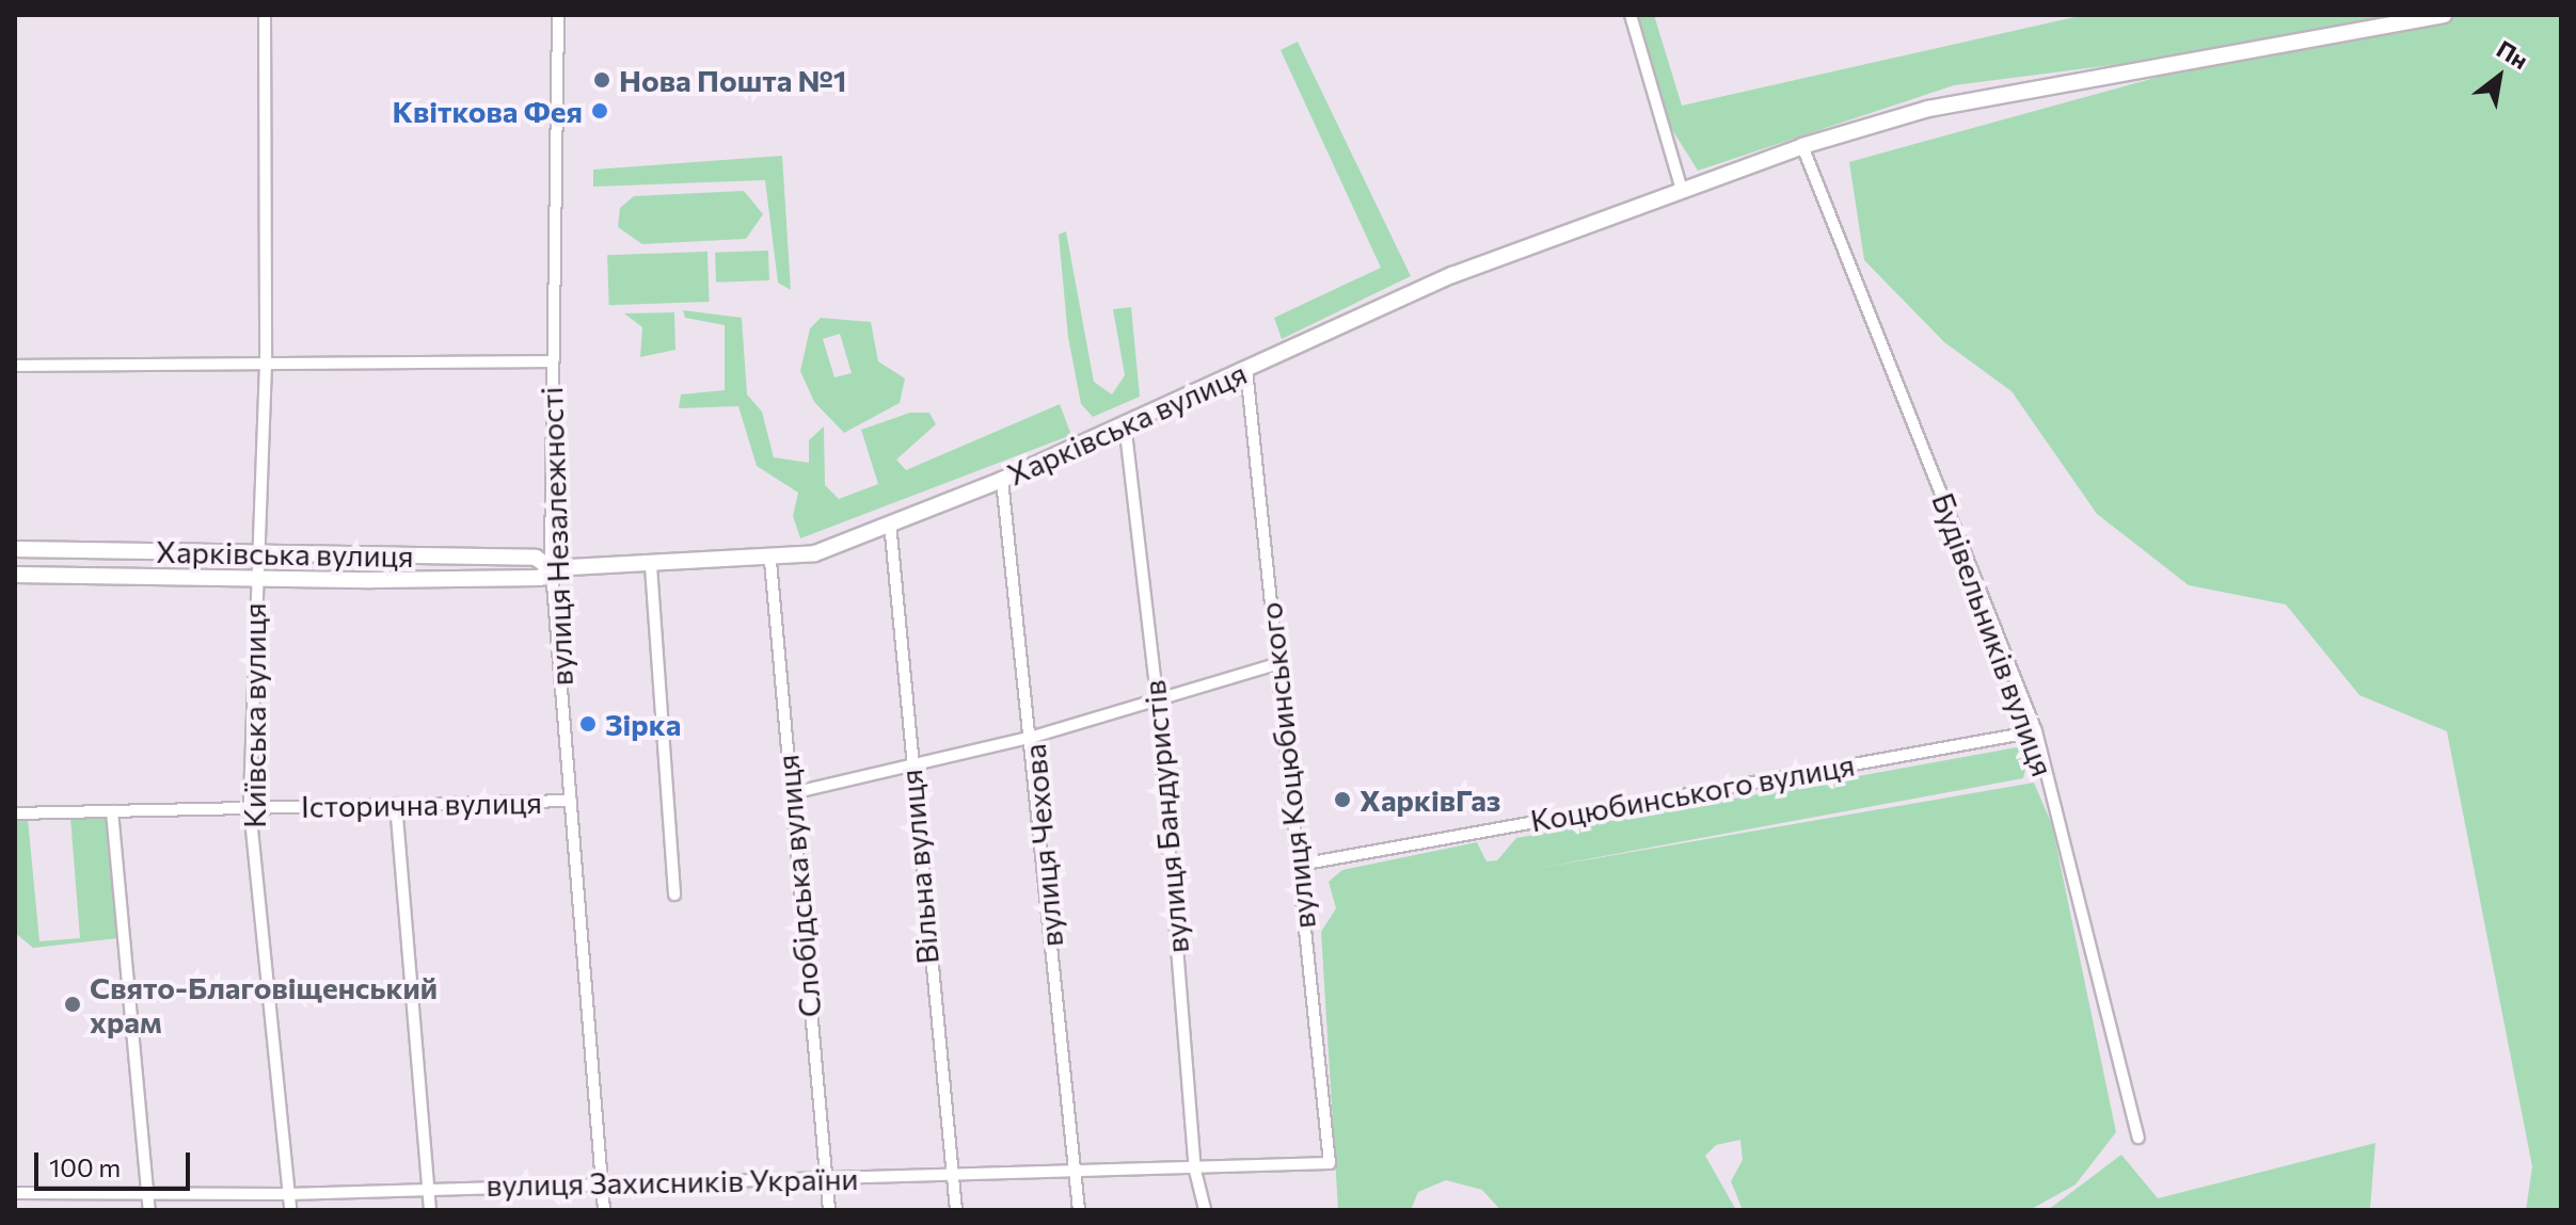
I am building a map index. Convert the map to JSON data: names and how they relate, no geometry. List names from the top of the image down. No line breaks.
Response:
{"streets":{"street":["Харківська вулиця","вулиця Незалежності","Будівельників вулиця","Київська вулиця","вулиця Коцюбинського","Коцюбинського вулиця","Історична вулиця","вулиця Бандуристів","вулиця Чехова","Вільна вулиця","Слобідська вулиця","вулиця Захисників України"]},"crossings":[["Харківська вулиця","вулиця Незалежності"],["Харківська вулиця","Будівельників вулиця"],["Харківська вулиця","Київська вулиця"],["Харківська вулиця","вулиця Коцюбинського"],["Харківська вулиця","вулиця Бандуристів"],["Харківська вулиця","вулиця Чехова"],["Харківська вулиця","Вільна вулиця"],["Харківська вулиця","Слобідська вулиця"],["вулиця Незалежності","Історична вулиця"],["вулиця Незалежності","вулиця Захисників України"],["Будівельників вулиця","Коцюбинського вулиця"],["Київська вулиця","Історична вулиця"],["Київська вулиця","вулиця Захисників України"],["вулиця Коцюбинського","Коцюбинського вулиця"],["вулиця Коцюбинського","вулиця Захисників України"],["вулиця Бандуристів","вулиця Захисників України"],["вулиця Чехова","вулиця Захисників України"],["Вільна вулиця","вулиця Захисників України"],["Слобідська вулиця","вулиця Захисників України"]],"places":["Нова Пошта №1","Квіткова Фея","Зірка","ХарківГаз","Свято-Благовіщенський храм"],"scale_bar":"100 m","north":"top right"}
